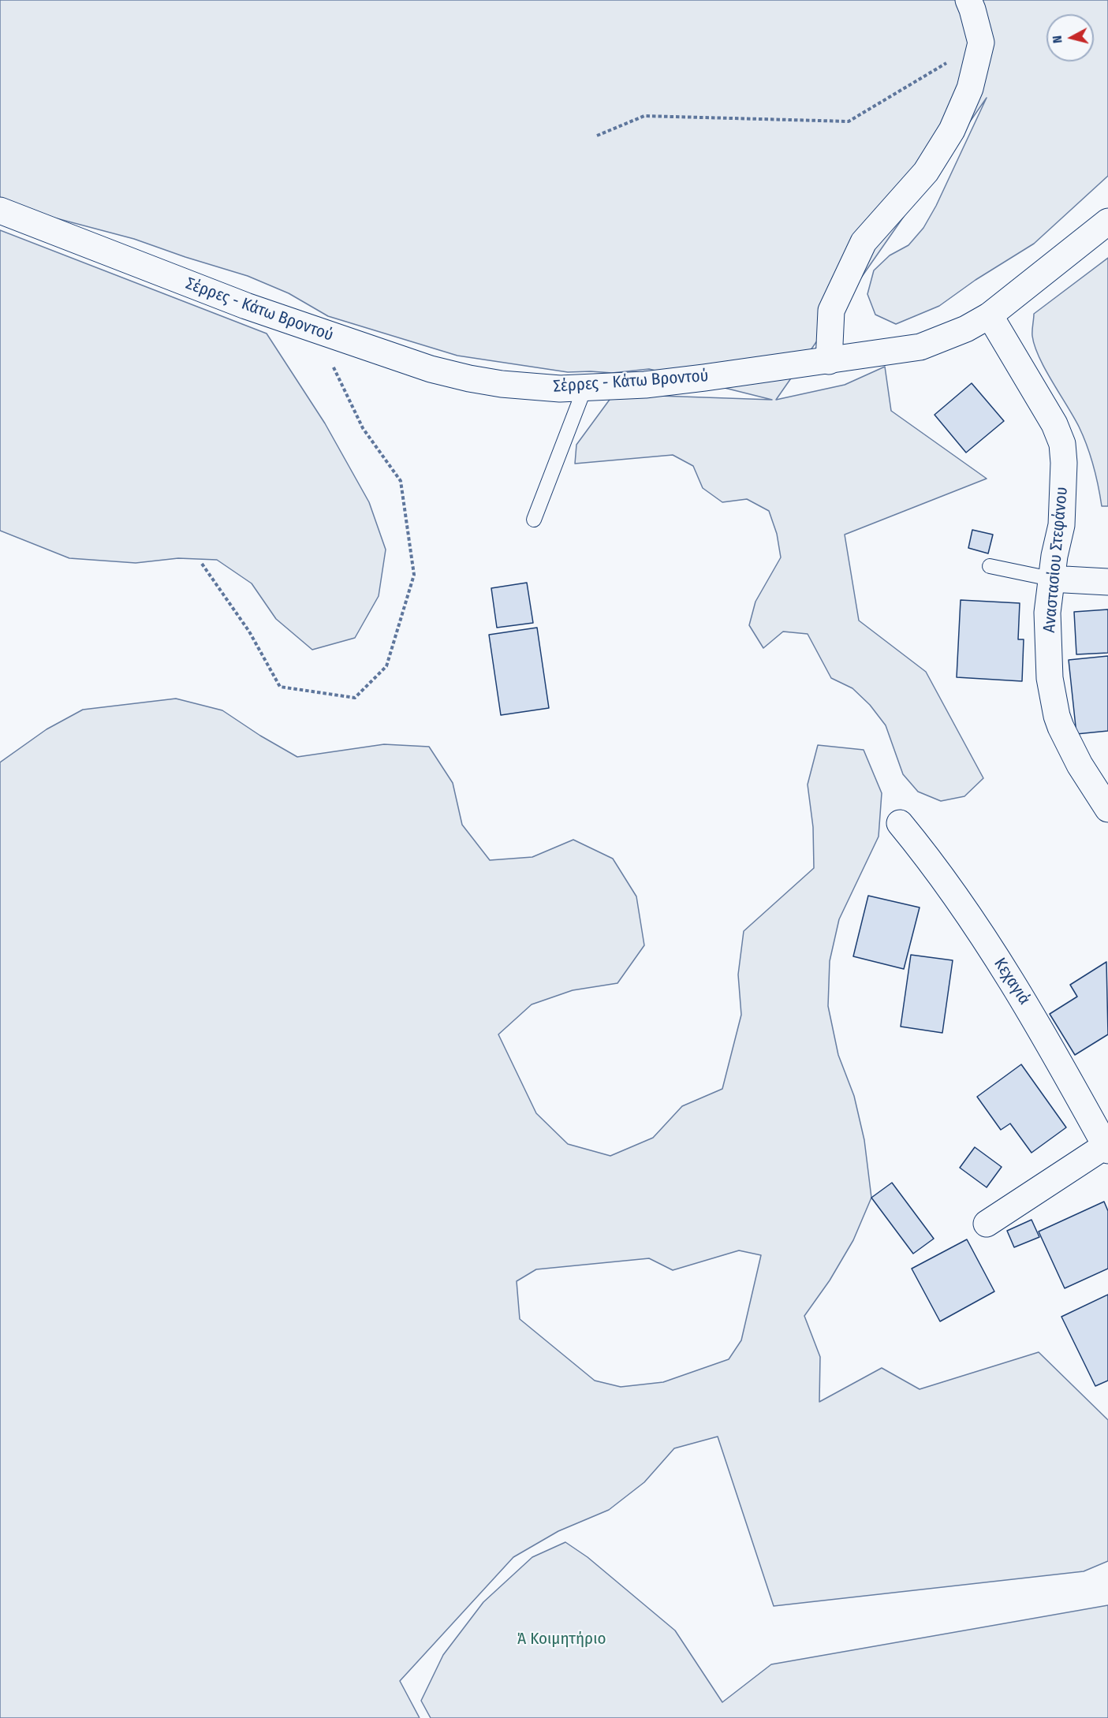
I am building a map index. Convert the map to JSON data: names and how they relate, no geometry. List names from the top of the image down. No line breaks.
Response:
{"streets":{"street":["Σέρρες - Κάτω Βροντού","Αναστασίου Στεφάνου","Κεχαγιά"]},"crossings":[["Σέρρες - Κάτω Βροντού","Αναστασίου Στεφάνου"]],"parks":["Ά Κοιμητήριο"],"north":"left"}
